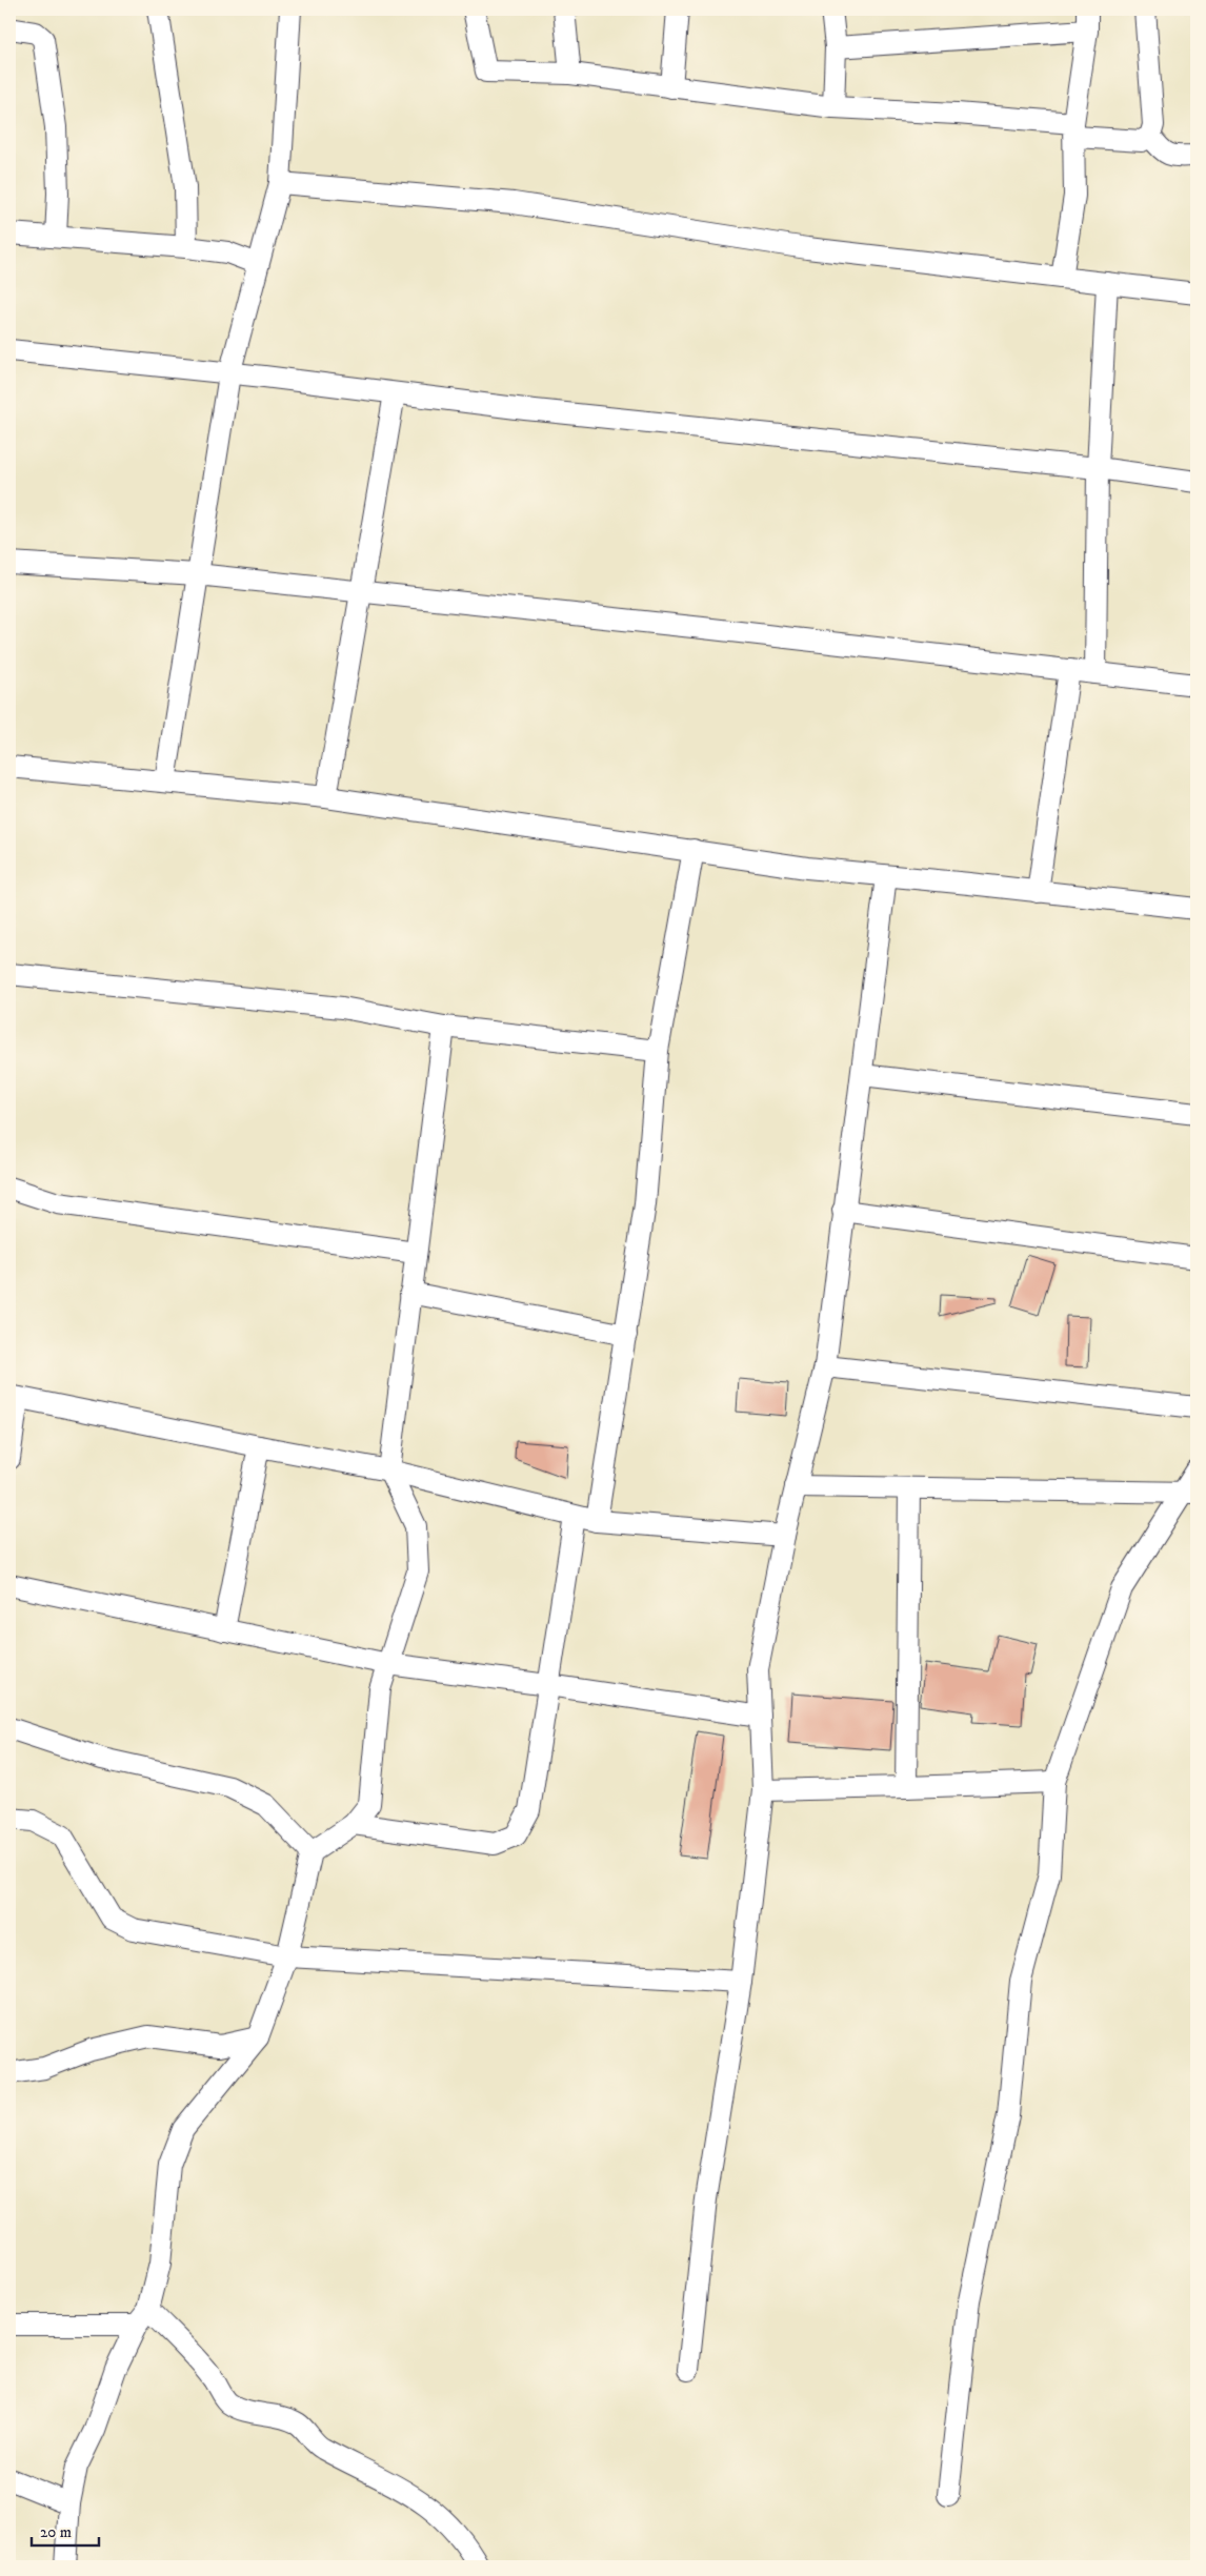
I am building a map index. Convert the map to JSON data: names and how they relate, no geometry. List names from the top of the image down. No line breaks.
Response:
{"scale_bar":"20 m"}
